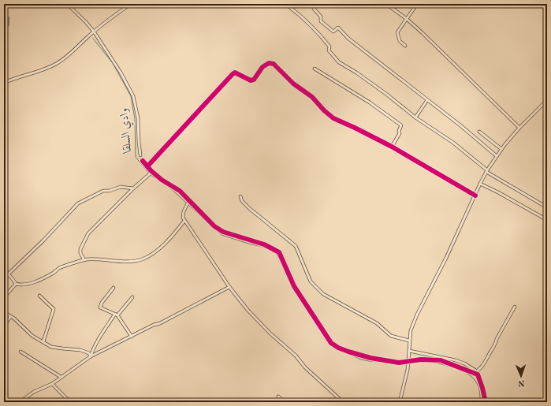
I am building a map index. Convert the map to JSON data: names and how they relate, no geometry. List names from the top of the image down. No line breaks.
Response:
{"water":["وادي السلقا"],"north":"bottom"}
